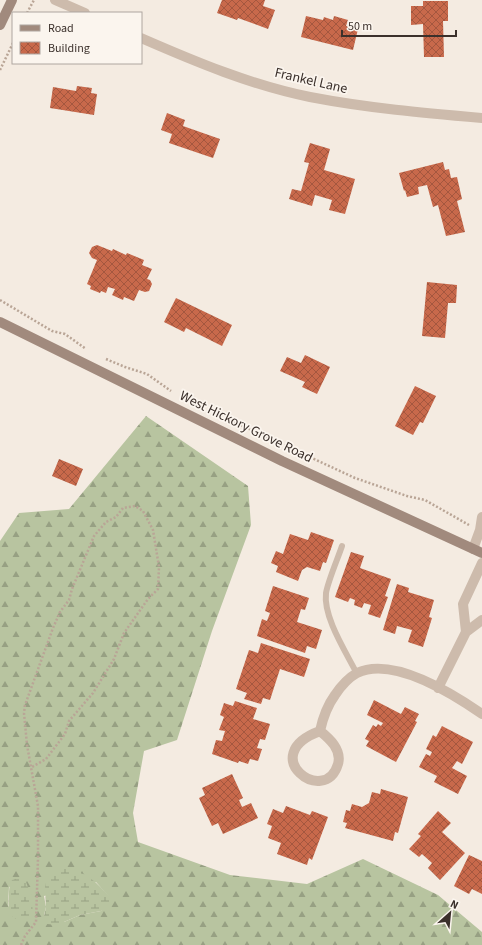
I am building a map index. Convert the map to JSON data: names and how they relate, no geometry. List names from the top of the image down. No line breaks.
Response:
{"streets":{"street":["Frankel Lane","West Hickory Grove Road"]},"legend":["Road","Building"],"scale_bar":"50 m","north":"top right"}
